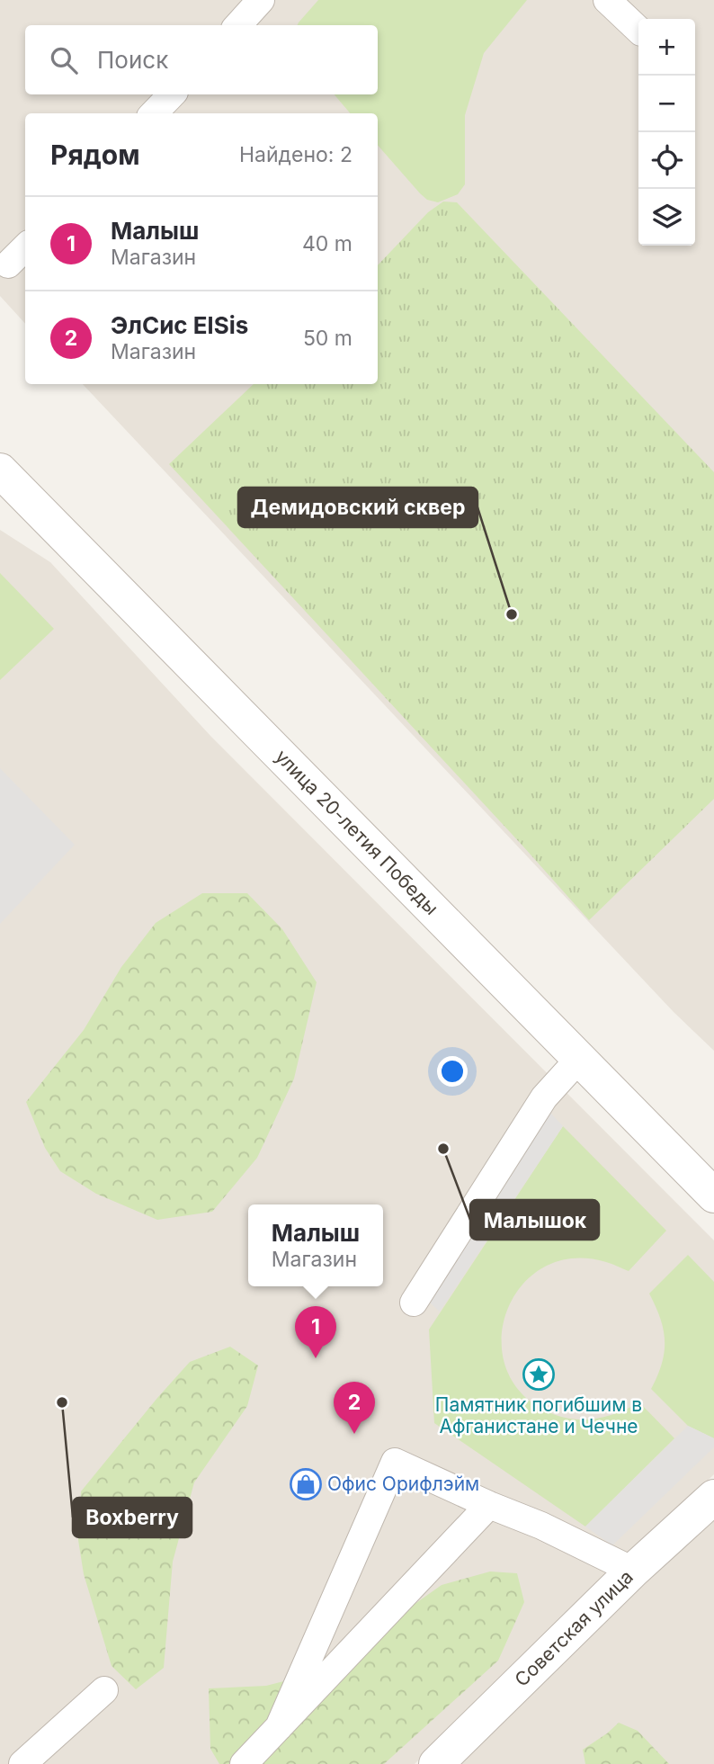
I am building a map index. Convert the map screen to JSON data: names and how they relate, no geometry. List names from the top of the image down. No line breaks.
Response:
{"streets":{"street":["улица 20-летия Победы","Советская улица"]},"places":{"other":["Демидовский сквер","Малышок","Boxberry"],"place":["Памятник погибшим в Афганистане и Чечне"],"shop":["Офис Орифлэйм"]},"page":{"map_buttons":["+","−"],"search":"Поиск","heading":["Рядом","Найдено: 2"],"list":[{"mark":"1","name":"Малыш","note":"Магазин","value":"40 m"},{"mark":"2","name":"ЭлСис ElSis","note":"Магазин","value":"50 m"}],"popup":["Малыш","Магазин"],"pins":["1","2"]}}
